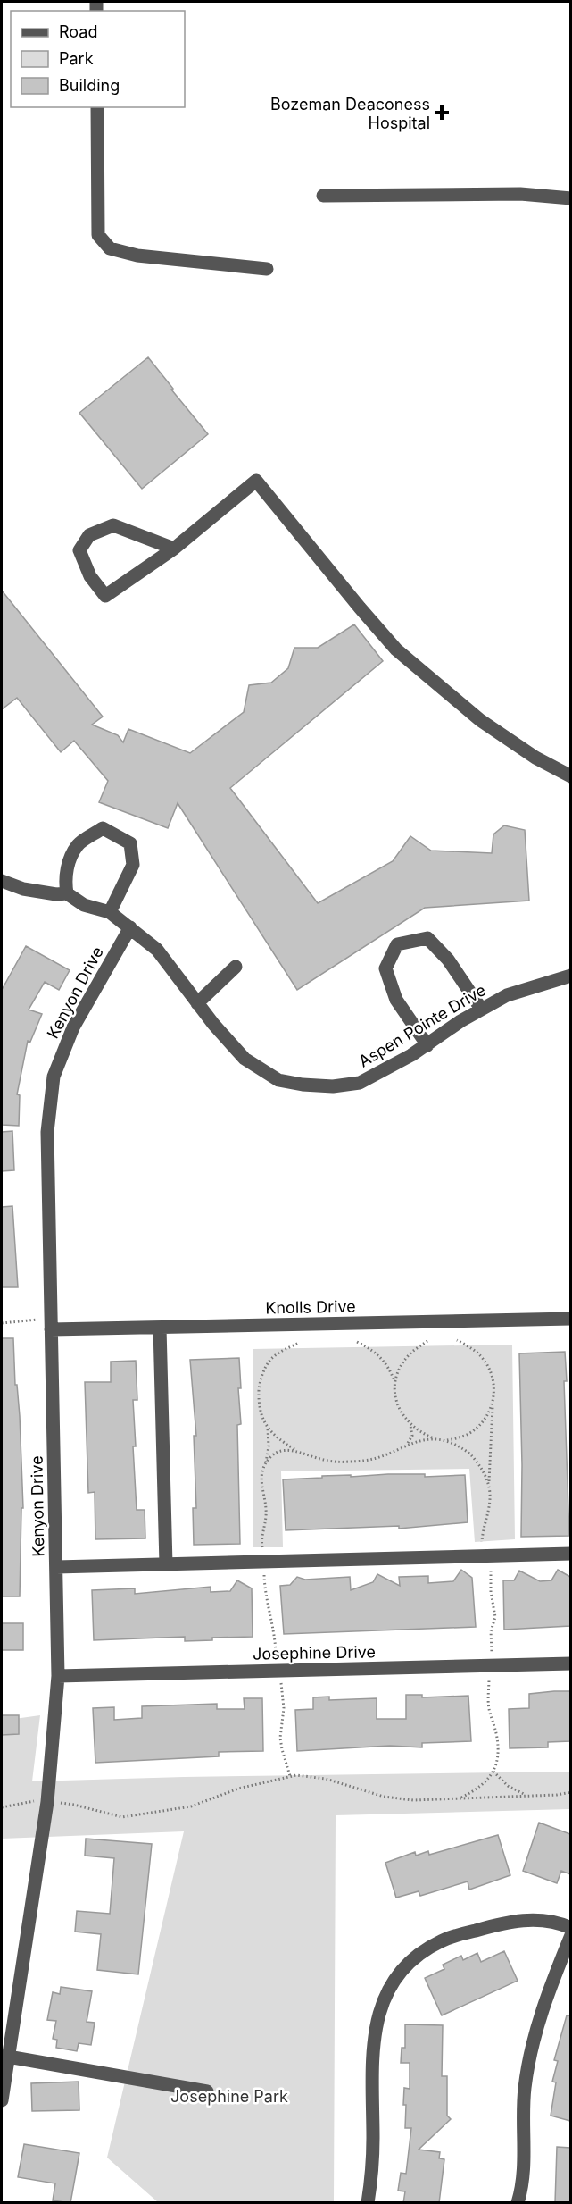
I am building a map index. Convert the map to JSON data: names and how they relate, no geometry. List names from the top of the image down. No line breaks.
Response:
{"streets":{"street":["Kenyon Drive","Aspen Pointe Drive","Knolls Drive","Josephine Drive"]},"crossings":[["Kenyon Drive","Aspen Pointe Drive"],["Kenyon Drive","Knolls Drive"],["Kenyon Drive","Josephine Drive"]],"parks":["Josephine Park"],"places":{"health":["Bozeman Deaconess Hospital"]},"legend":["Road","Park","Building"]}
